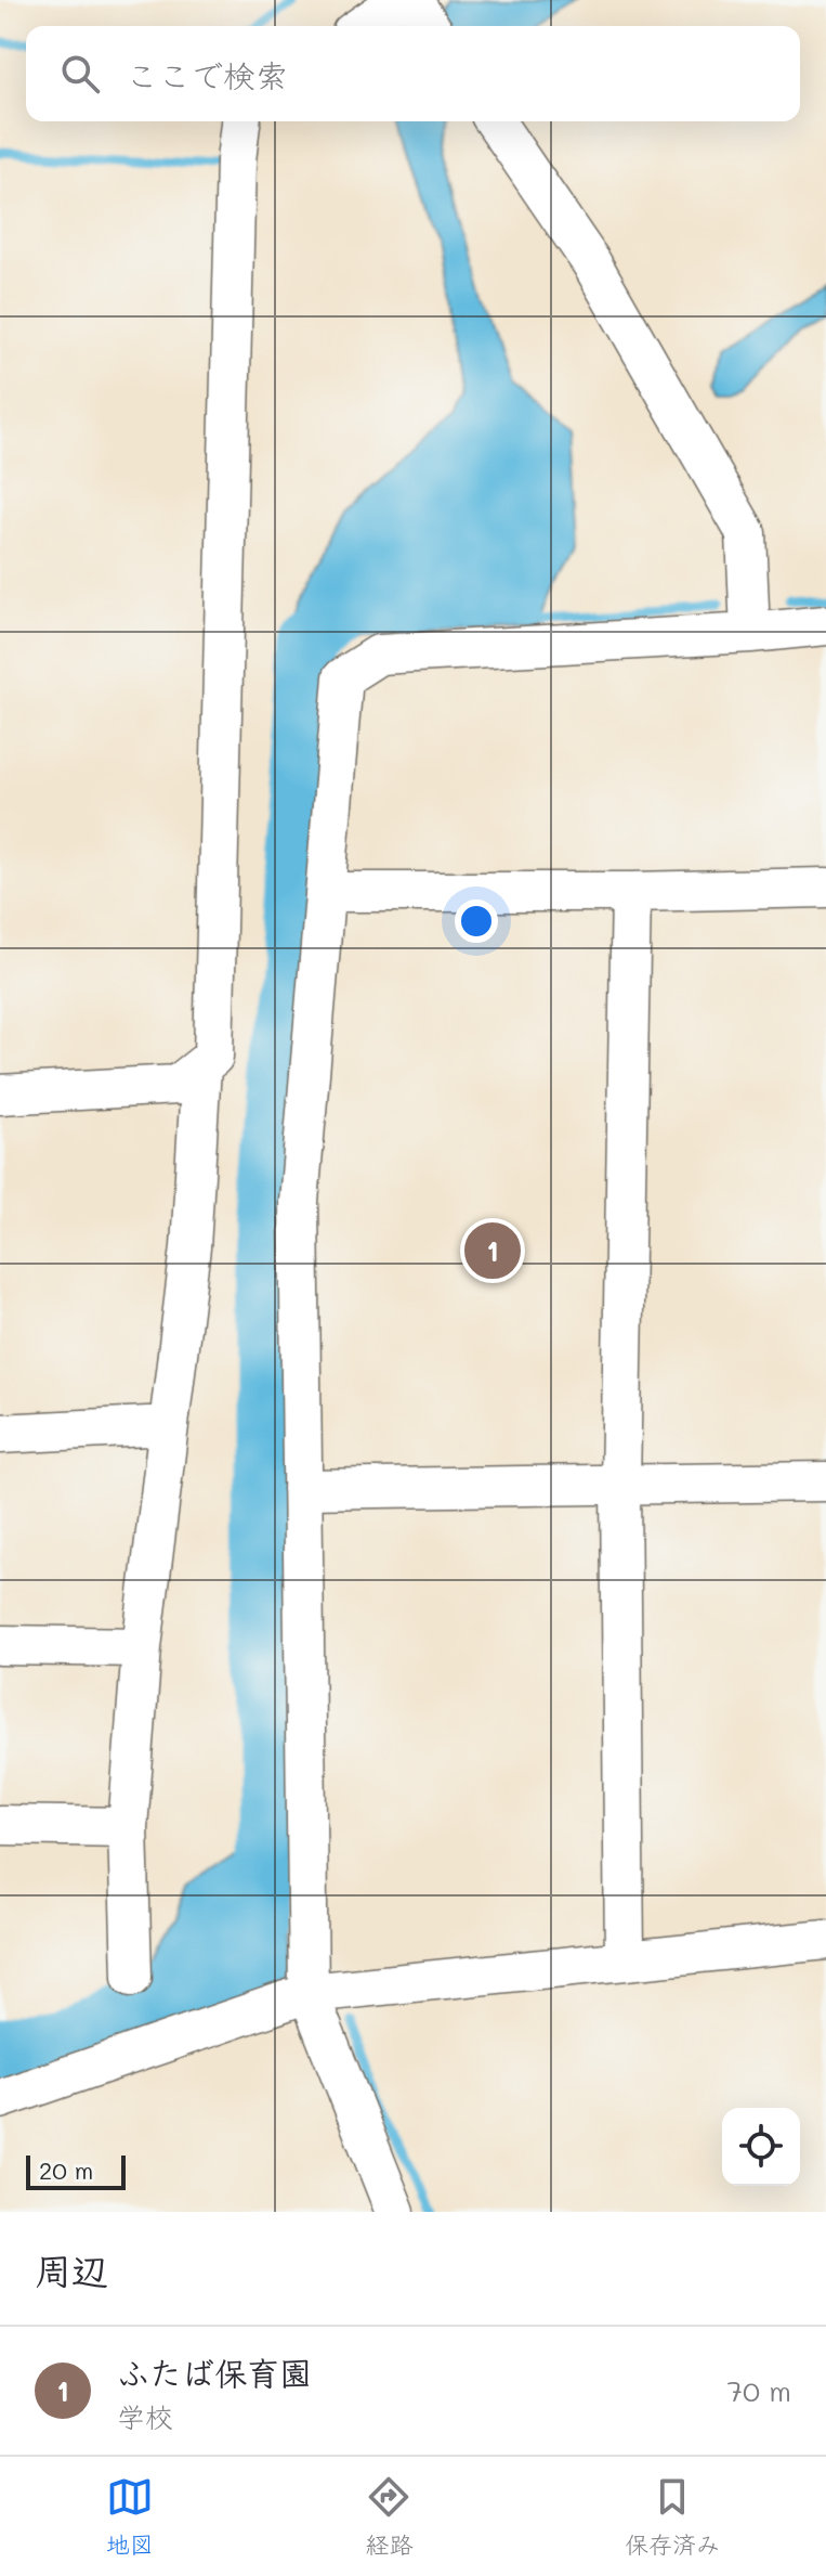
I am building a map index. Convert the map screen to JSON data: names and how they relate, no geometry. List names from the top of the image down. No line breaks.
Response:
{"scale_bar":"20 m","page":{"search":"ここで検索","pins":"1","scale":"20 m","heading":"周辺","list":[{"mark":"1","name":"ふたば保育園","note":"学校","value":"70 m"}],"nav":["地図","経路","保存済み"]}}
